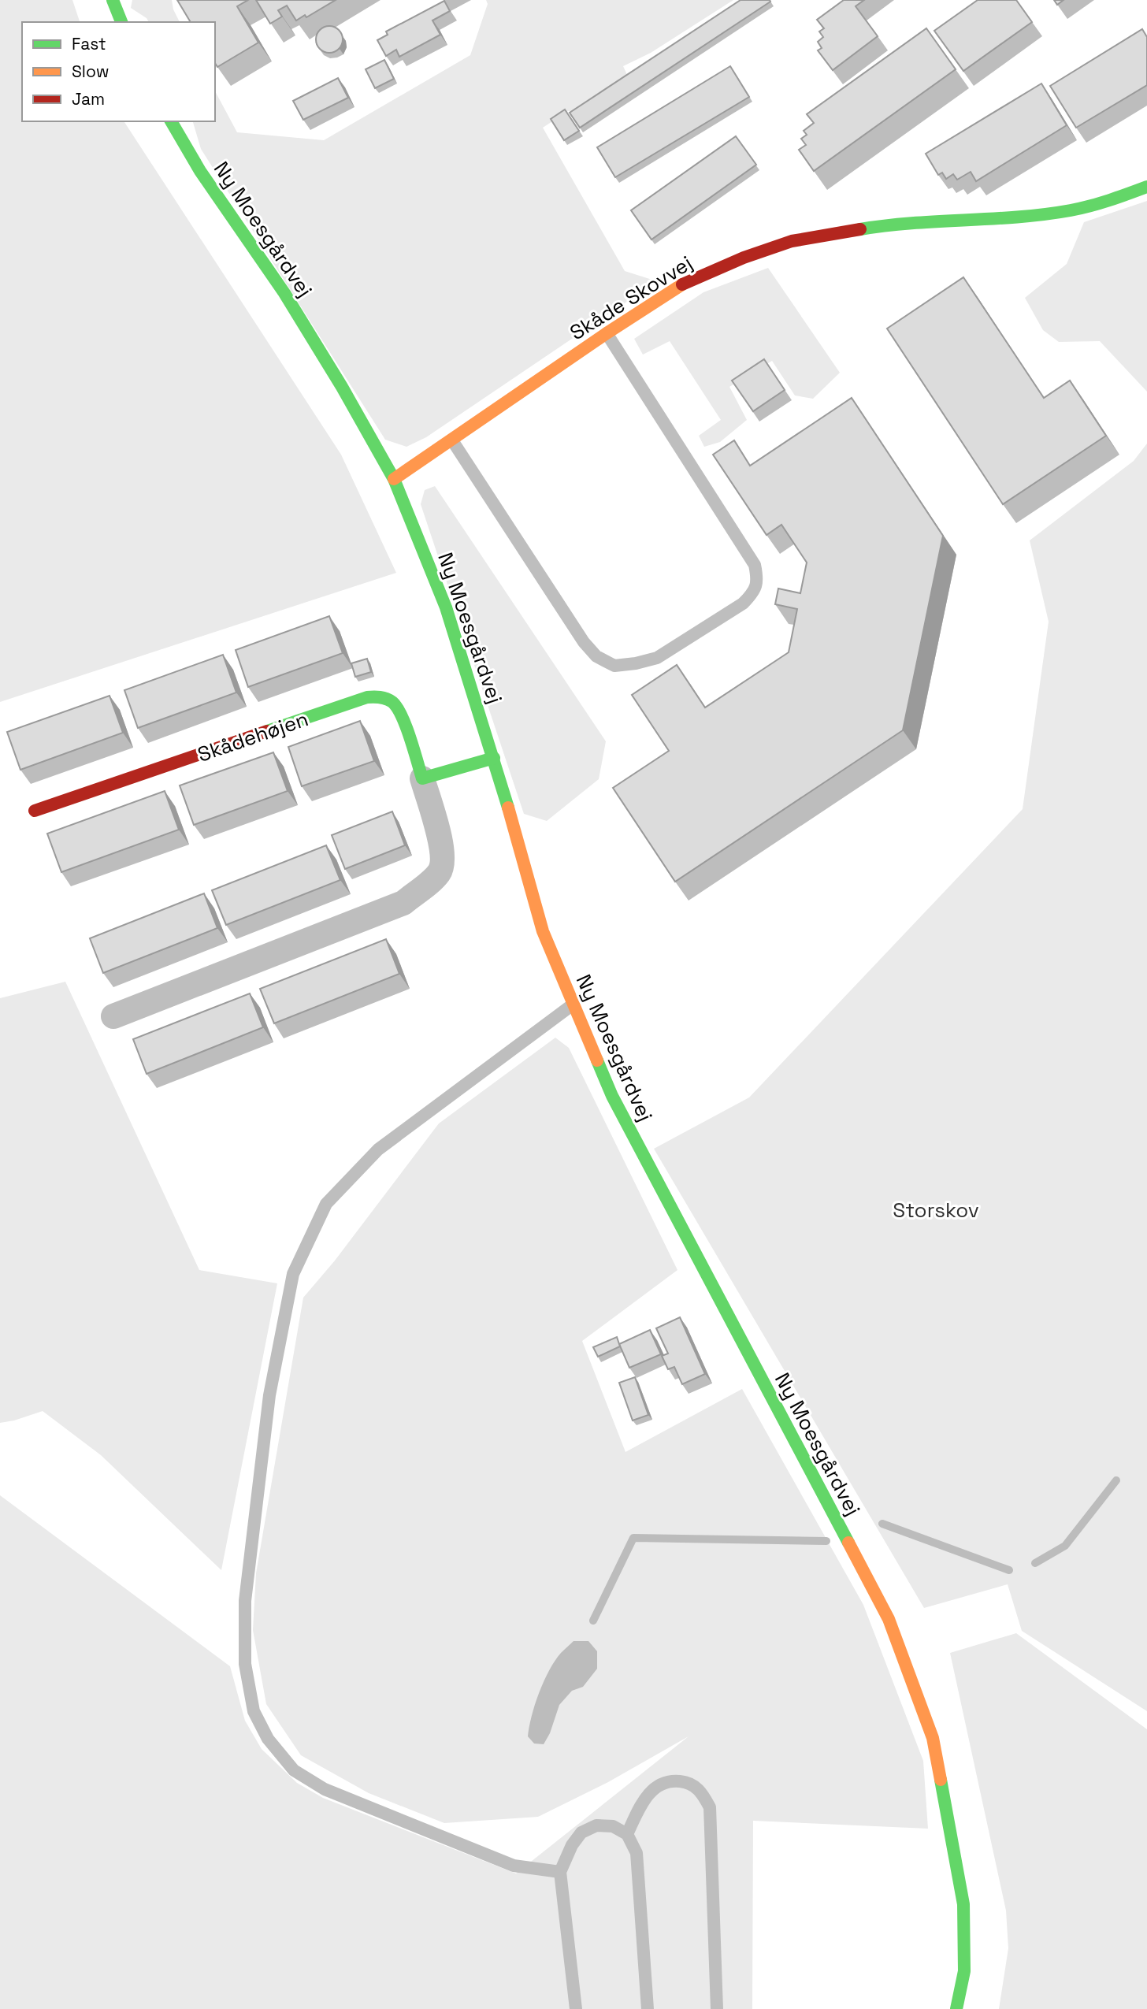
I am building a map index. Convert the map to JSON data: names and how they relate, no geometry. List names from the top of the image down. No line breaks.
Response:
{"streets":{"street":["Ny Moesgårdvej","Skåde Skovvej","Skådehøjen"]},"crossings":[["Ny Moesgårdvej","Skåde Skovvej"]],"parks":["Storskov"],"legend":["Fast","Slow","Jam"]}
